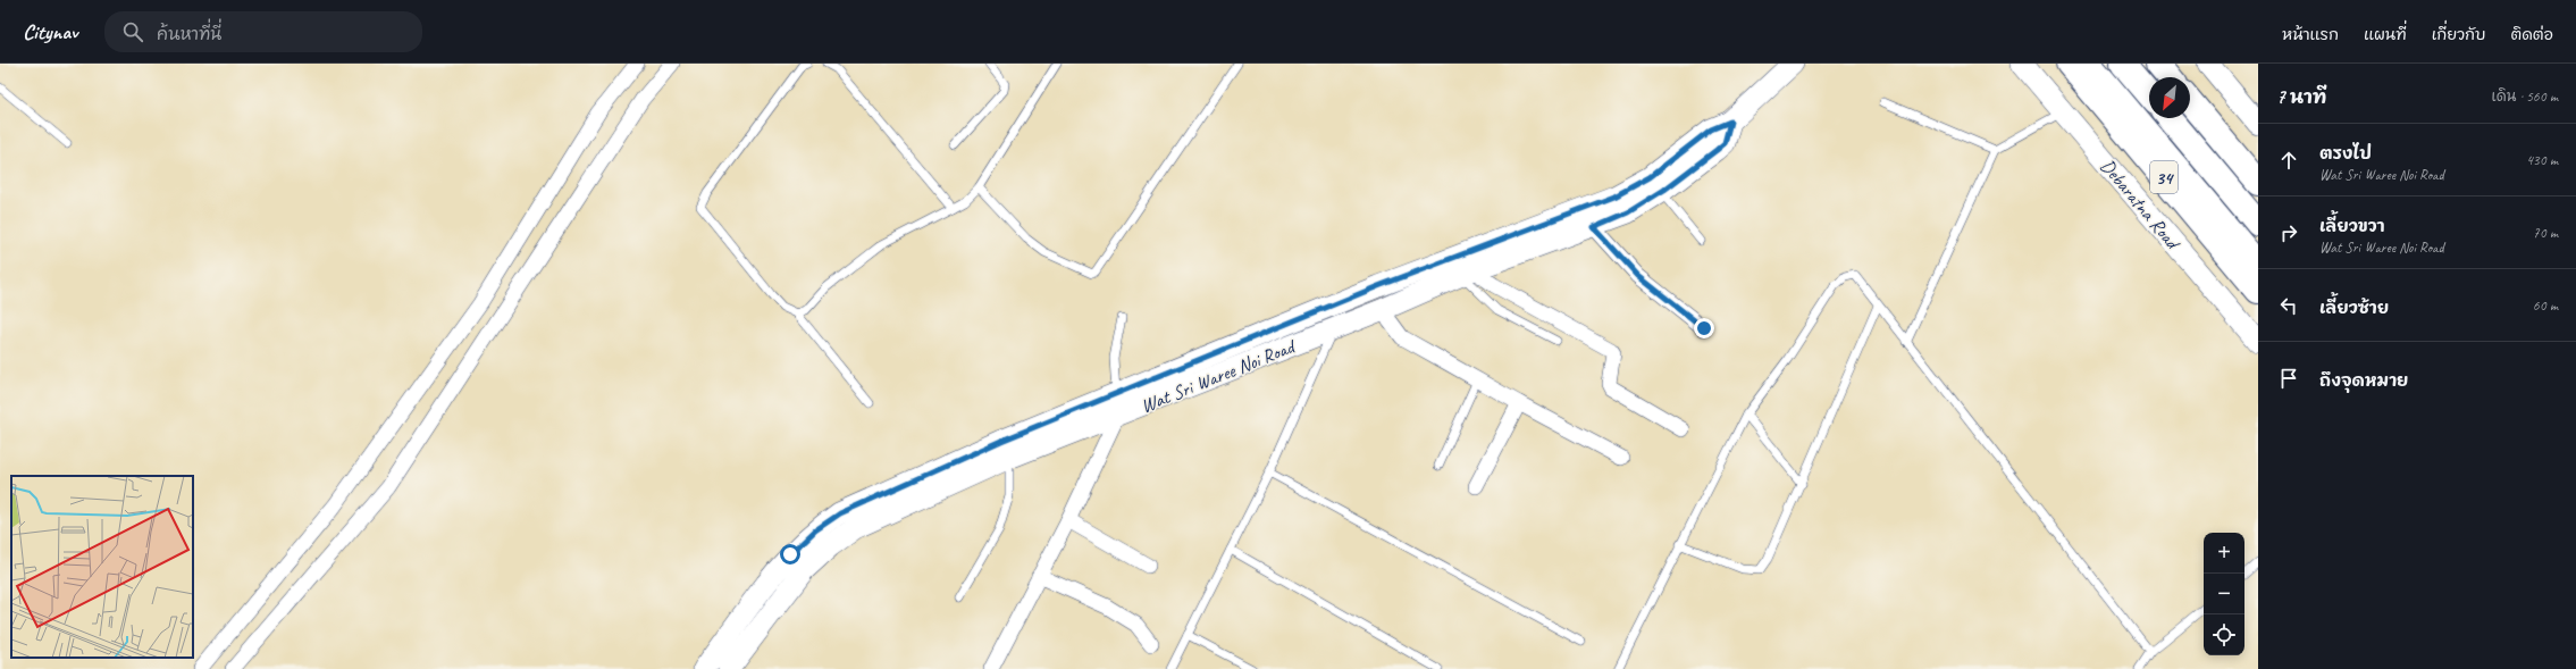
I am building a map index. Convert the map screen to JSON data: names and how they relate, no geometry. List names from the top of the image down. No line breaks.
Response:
{"streets":{"highway":["34","Debaratna Road"],"main road":["Wat Sri Waree Noi Road"]},"north":"bottom left","page":{"header":"Citynav","search":"ค้นหาที่นี่","nav":["หน้าแรก","แผนที่","เกี่ยวกับ","ติดต่อ"],"heading":["7 นาที","เดิน · 560 m"],"list":[["ตรงไป","Wat Sri Waree Noi Road","430 m"],["เลี้ยวขวา","Wat Sri Waree Noi Road","70 m"],["เลี้ยวซ้าย","60 m"],"ถึงจุดหมาย"],"map_buttons":["+","−"]}}
